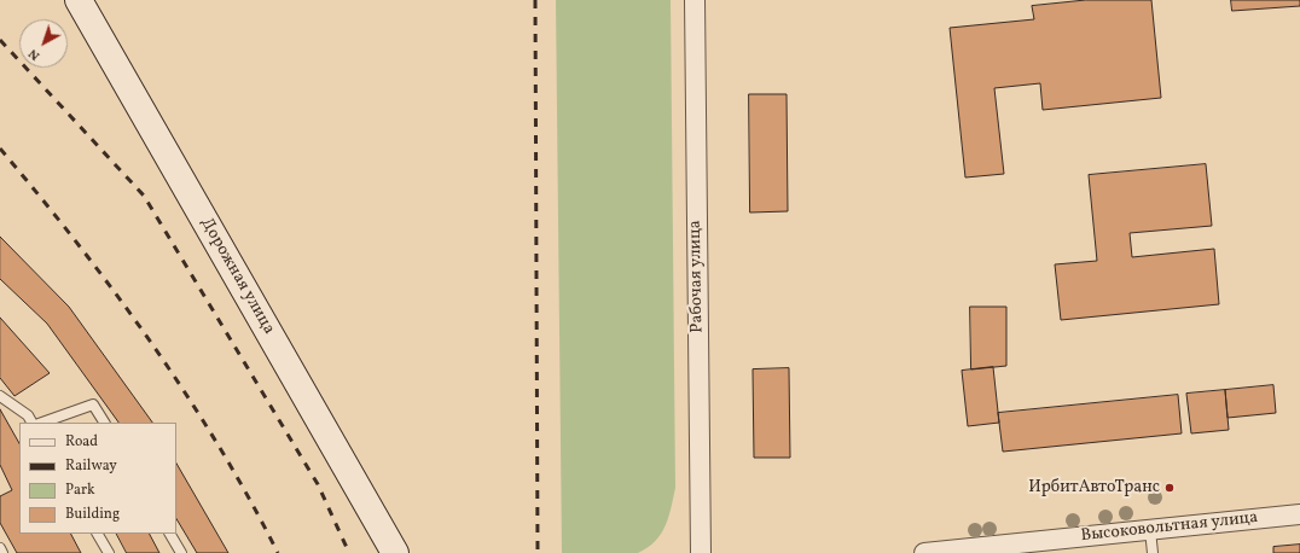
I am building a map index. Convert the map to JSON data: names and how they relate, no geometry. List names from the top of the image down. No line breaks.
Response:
{"streets":{"street":["Дорожная улица","Рабочая улица","Высоковольтная улица"]},"places":["ИрбитАвтоТранс"],"legend":["Road","Railway","Park","Building"],"north":"bottom left"}
